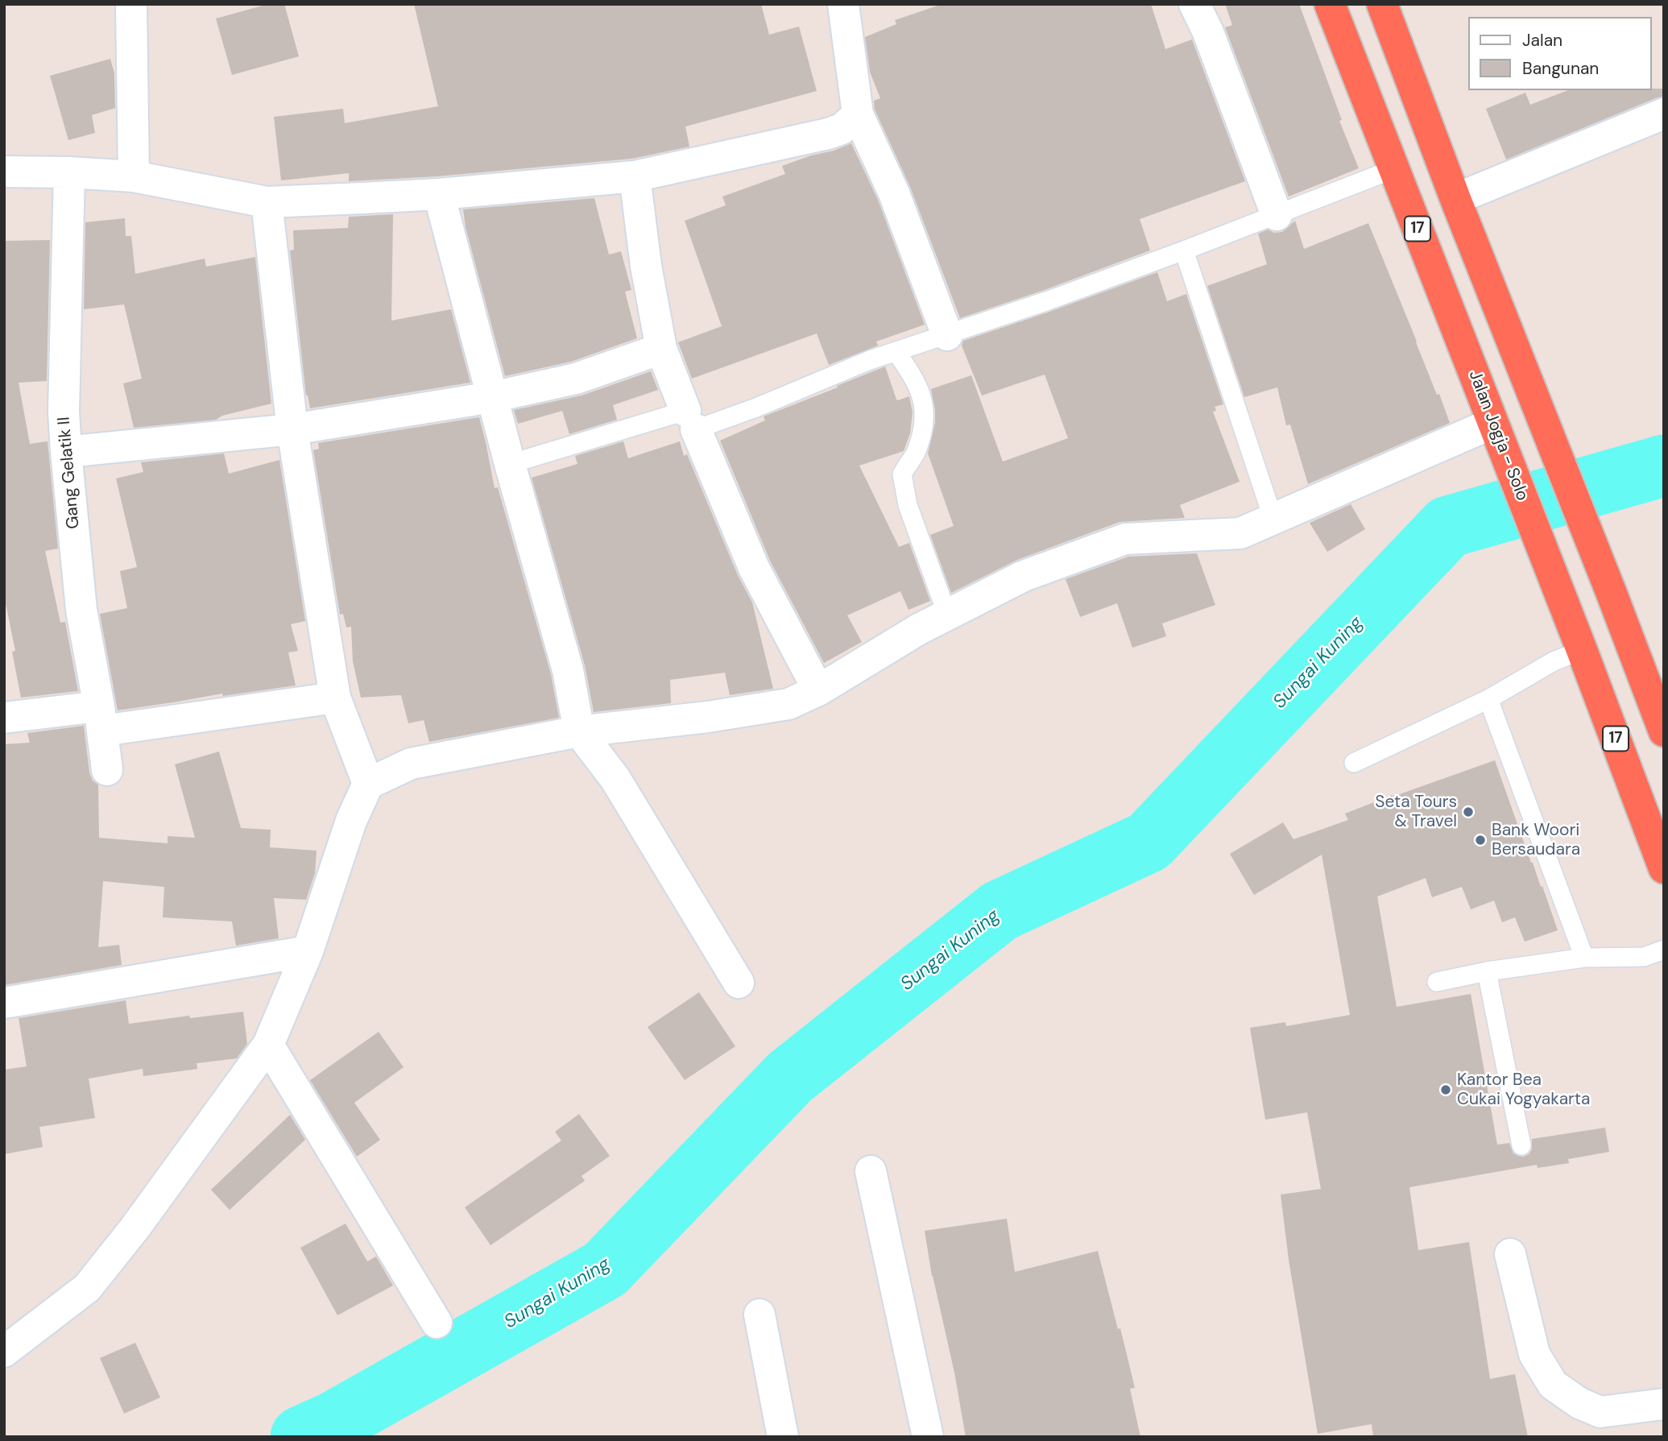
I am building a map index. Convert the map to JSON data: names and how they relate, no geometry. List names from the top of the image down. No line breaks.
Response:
{"streets":{"highway":["17","Jalan Jogja - Solo"],"street":["Gang Gelatik II"]},"water":["Sungai Kuning"],"places":["Seta Tours & Travel","Bank Woori Bersaudara","Kantor Bea Cukai Yogyakarta"],"legend":["Jalan","Bangunan"]}
